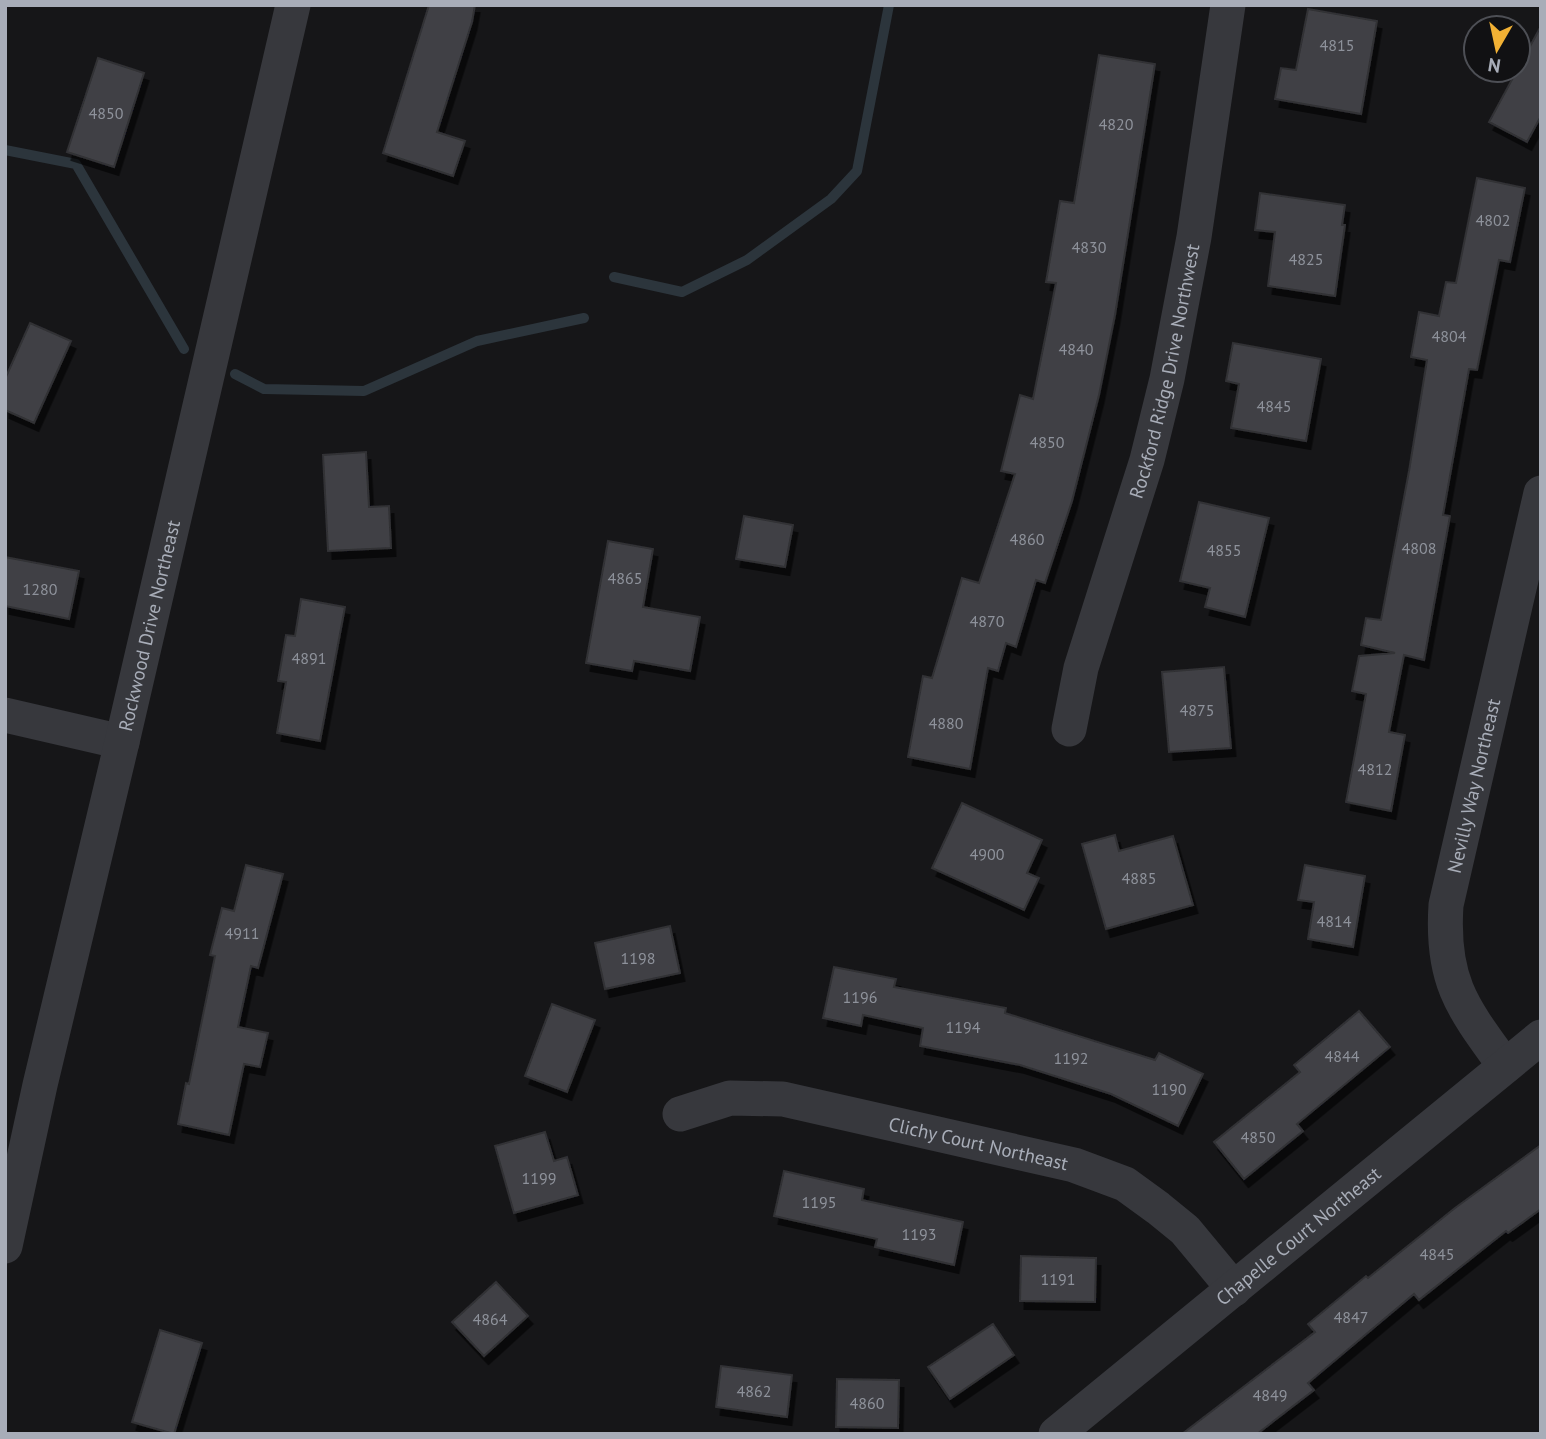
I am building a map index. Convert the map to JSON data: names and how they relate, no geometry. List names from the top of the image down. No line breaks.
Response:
{"streets":{"street":["Rockford Ridge Drive Northwest","Rockwood Drive Northeast","Nevilly Way Northeast","Clichy Court Northeast","Chapelle Court Northeast"]},"crossings":[["Nevilly Way Northeast","Chapelle Court Northeast"],["Clichy Court Northeast","Chapelle Court Northeast"]],"house_numbers":["4815","4850","4820","4802","4830","4825","4804","4840","4845","4850","4860","4808","4855","4865","1280","4870","4891","4875","4880","4812","4900","4885","4814","4911","1198","1196","1194","4844","1192","1190","4850","1199","1195","1193","4845","1191","4847","4864","4862","4849","4860"],"north":"bottom"}
